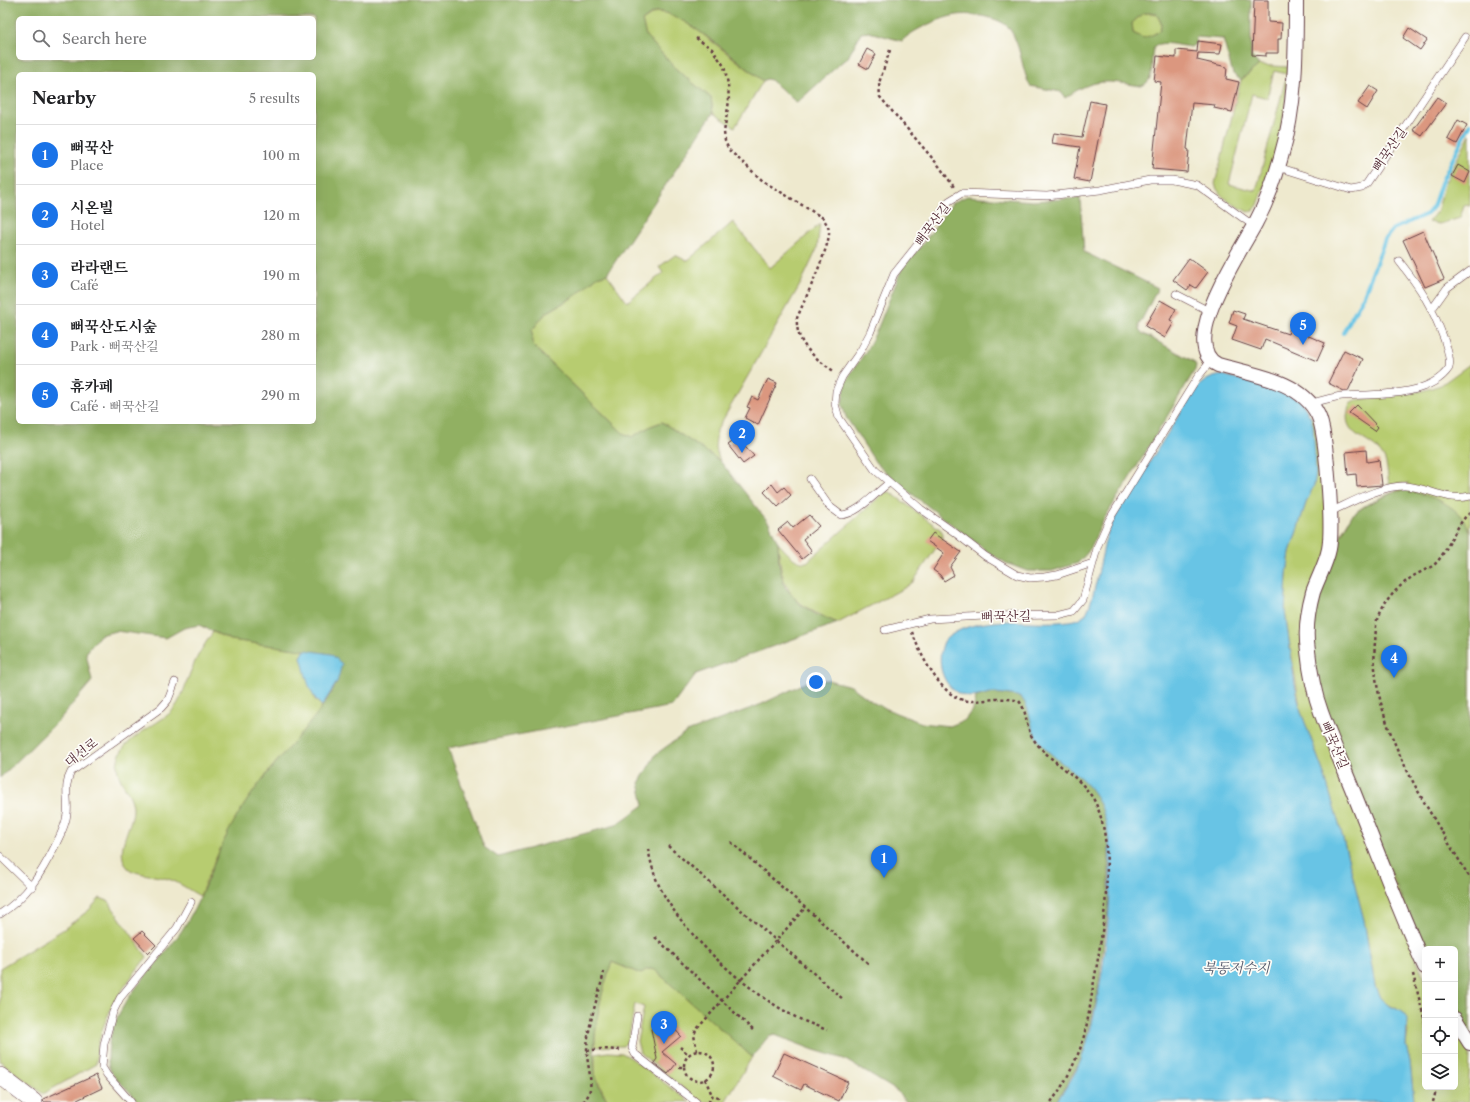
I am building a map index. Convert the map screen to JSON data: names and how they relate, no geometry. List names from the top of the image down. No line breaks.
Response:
{"streets":{"street":["뻐꾹산길"],"lane":["대선로"]},"water":["북동저수지"],"page":{"search":"Search here","heading":["Nearby","5 results"],"list":[{"mark":"1","name":"뻐꾹산","note":"Place","value":"100 m"},{"mark":"2","name":"시온빌","note":"Hotel","value":"120 m"},{"mark":"3","name":"라라랜드","note":"Café","value":"190 m"},{"mark":"4","name":"뻐꾹산도시숲","note":"Park · 뻐꾹산길","value":"280 m"},{"mark":"5","name":"휴카페","note":"Café · 뻐꾹산길","value":"290 m"}],"pins":["5","2","4","1","3"],"map_buttons":["+","−"]}}
